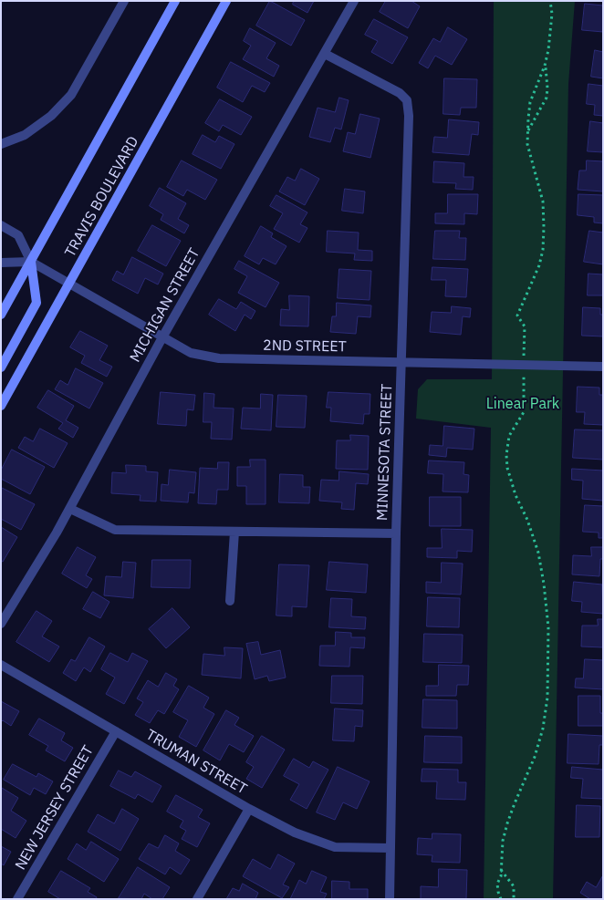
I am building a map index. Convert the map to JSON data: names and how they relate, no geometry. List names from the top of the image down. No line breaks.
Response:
{"streets":{"main road":["TRAVIS BOULEVARD"],"street":["MICHIGAN STREET","2ND STREET","MINNESOTA STREET","TRUMAN STREET","NEW JERSEY STREET"]},"crossings":[["TRAVIS BOULEVARD","2ND STREET"],["MICHIGAN STREET","2ND STREET"],["MICHIGAN STREET","MINNESOTA STREET"],["2ND STREET","MINNESOTA STREET"],["MINNESOTA STREET","TRUMAN STREET"],["TRUMAN STREET","NEW JERSEY STREET"]],"parks":["Linear Park"]}
